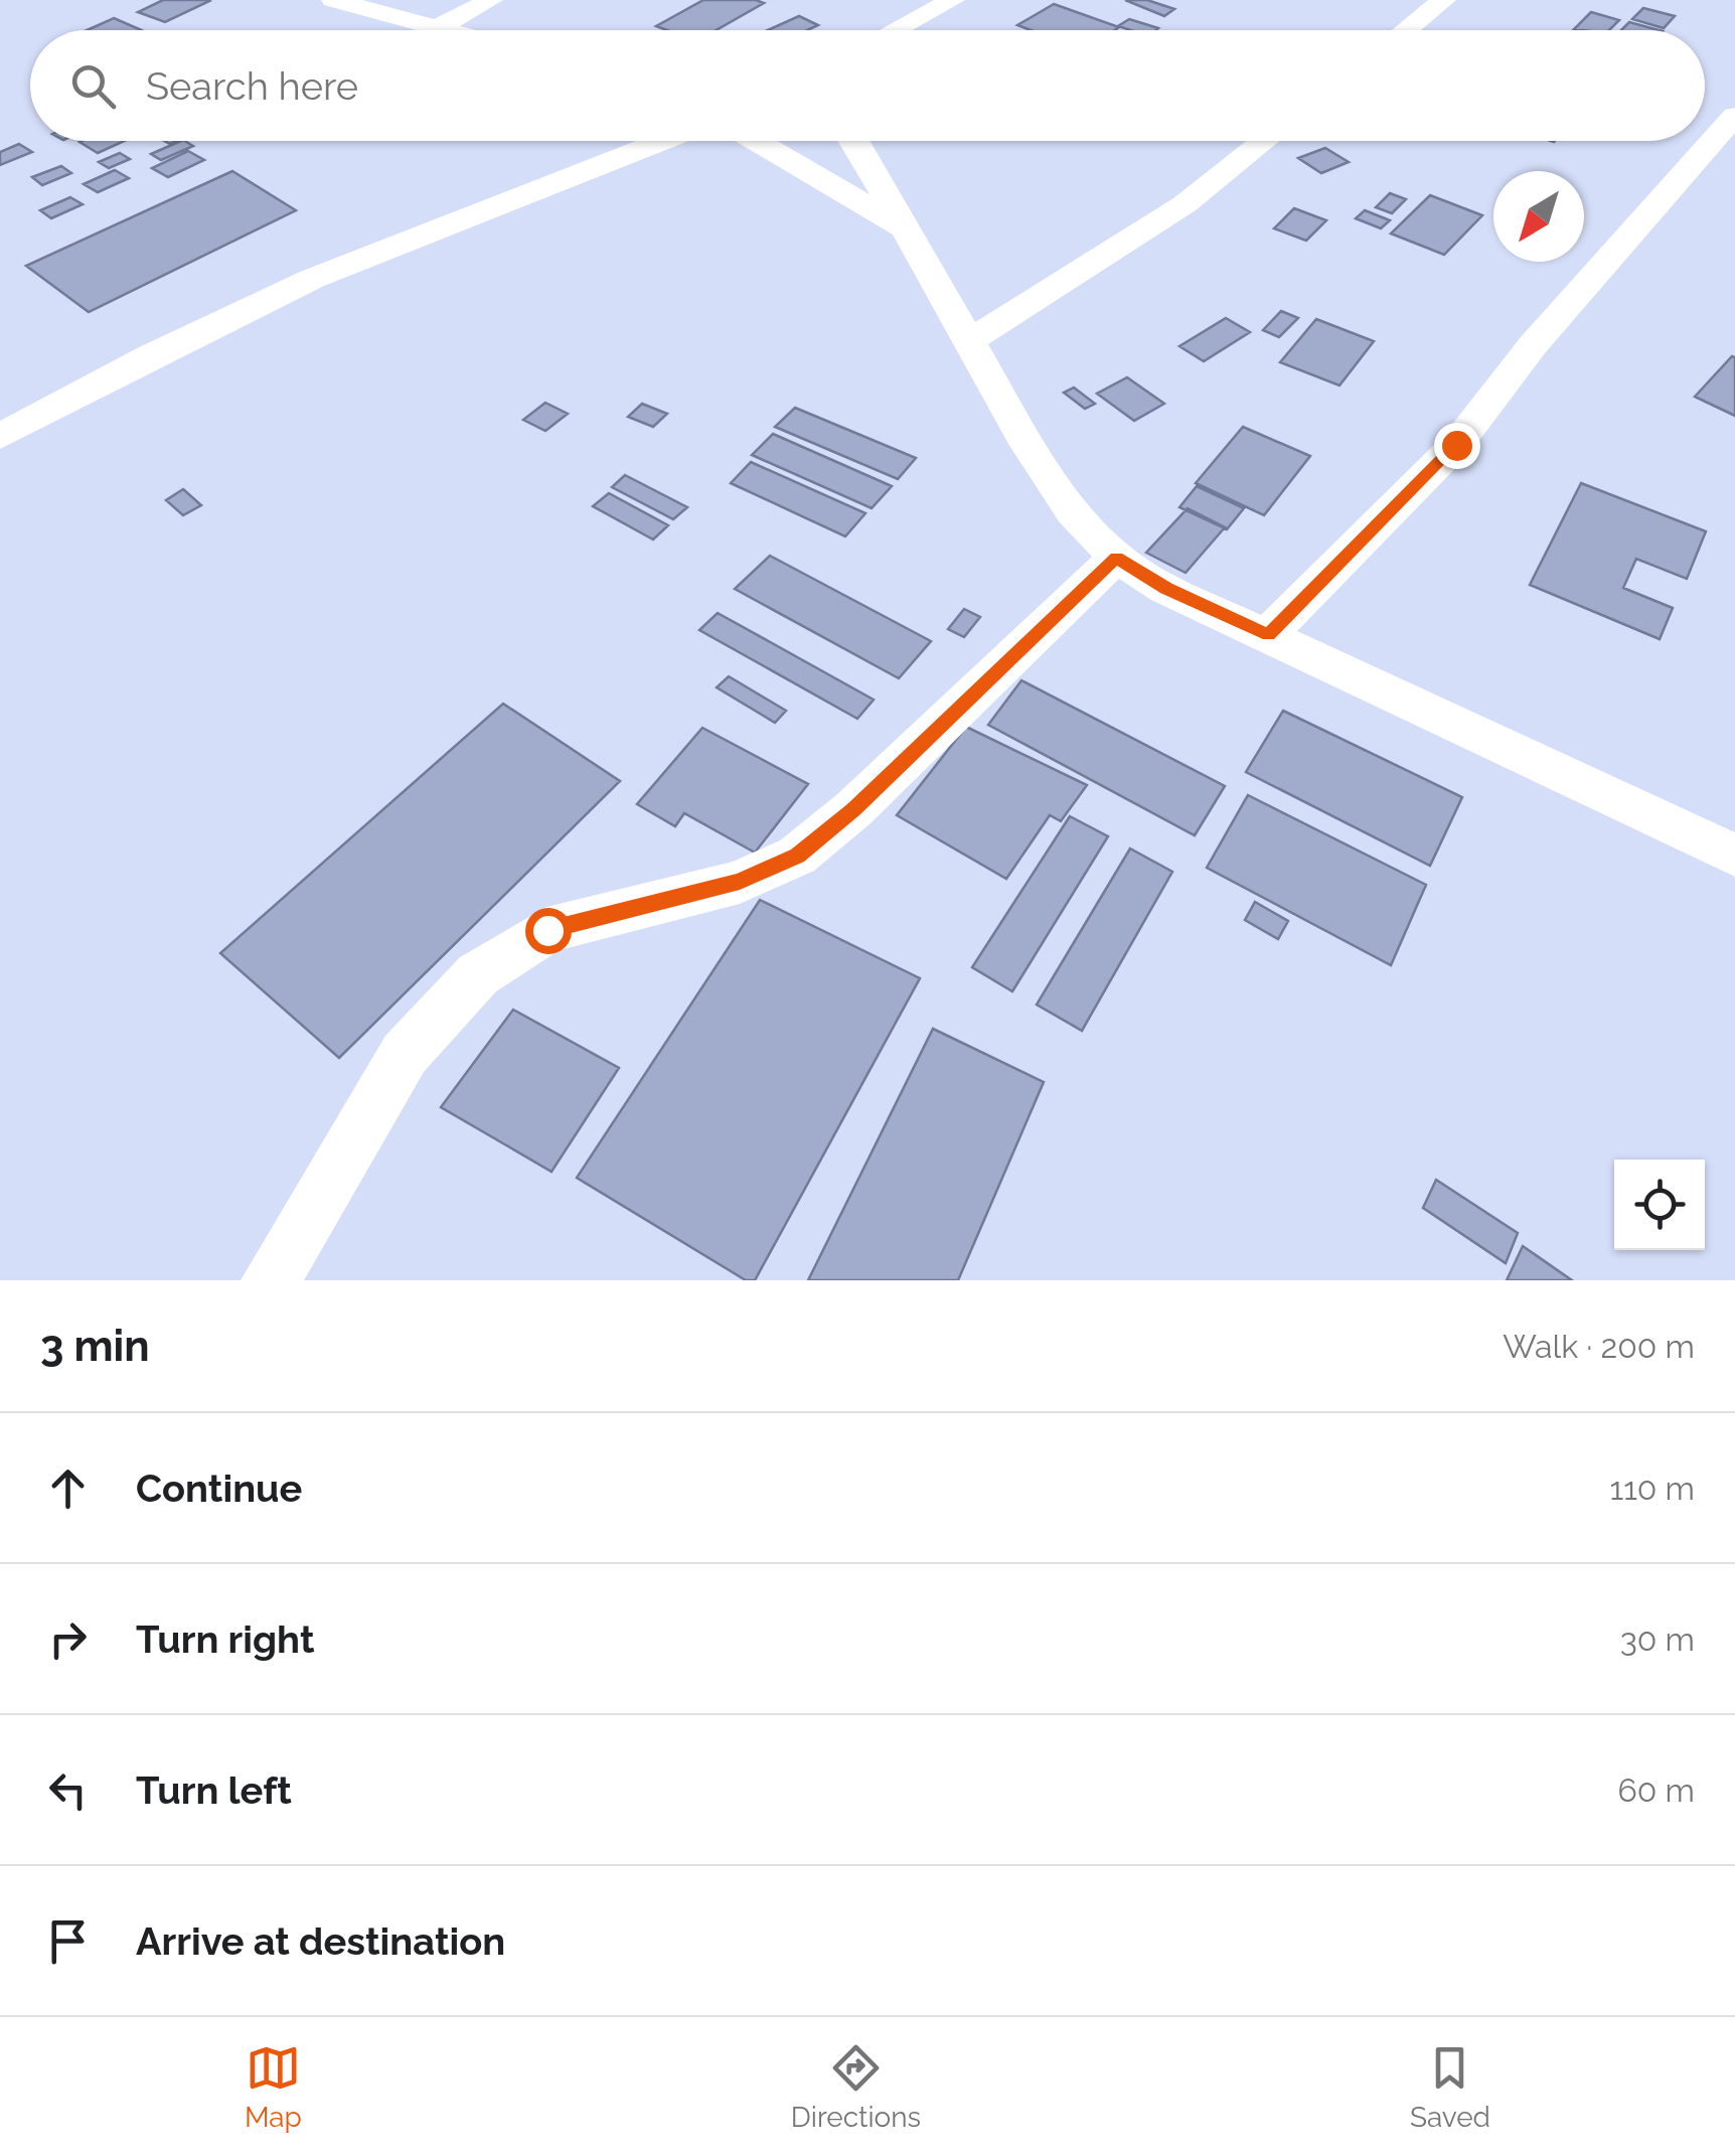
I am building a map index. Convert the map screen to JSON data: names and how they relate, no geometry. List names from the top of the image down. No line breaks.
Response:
{"north":"bottom left","page":{"search":"Search here","heading":["3 min","Walk · 200 m"],"list":[["Continue","110 m"],["Turn right","30 m"],["Turn left","60 m"],"Arrive at destination"],"nav":["Map","Directions","Saved"]}}
